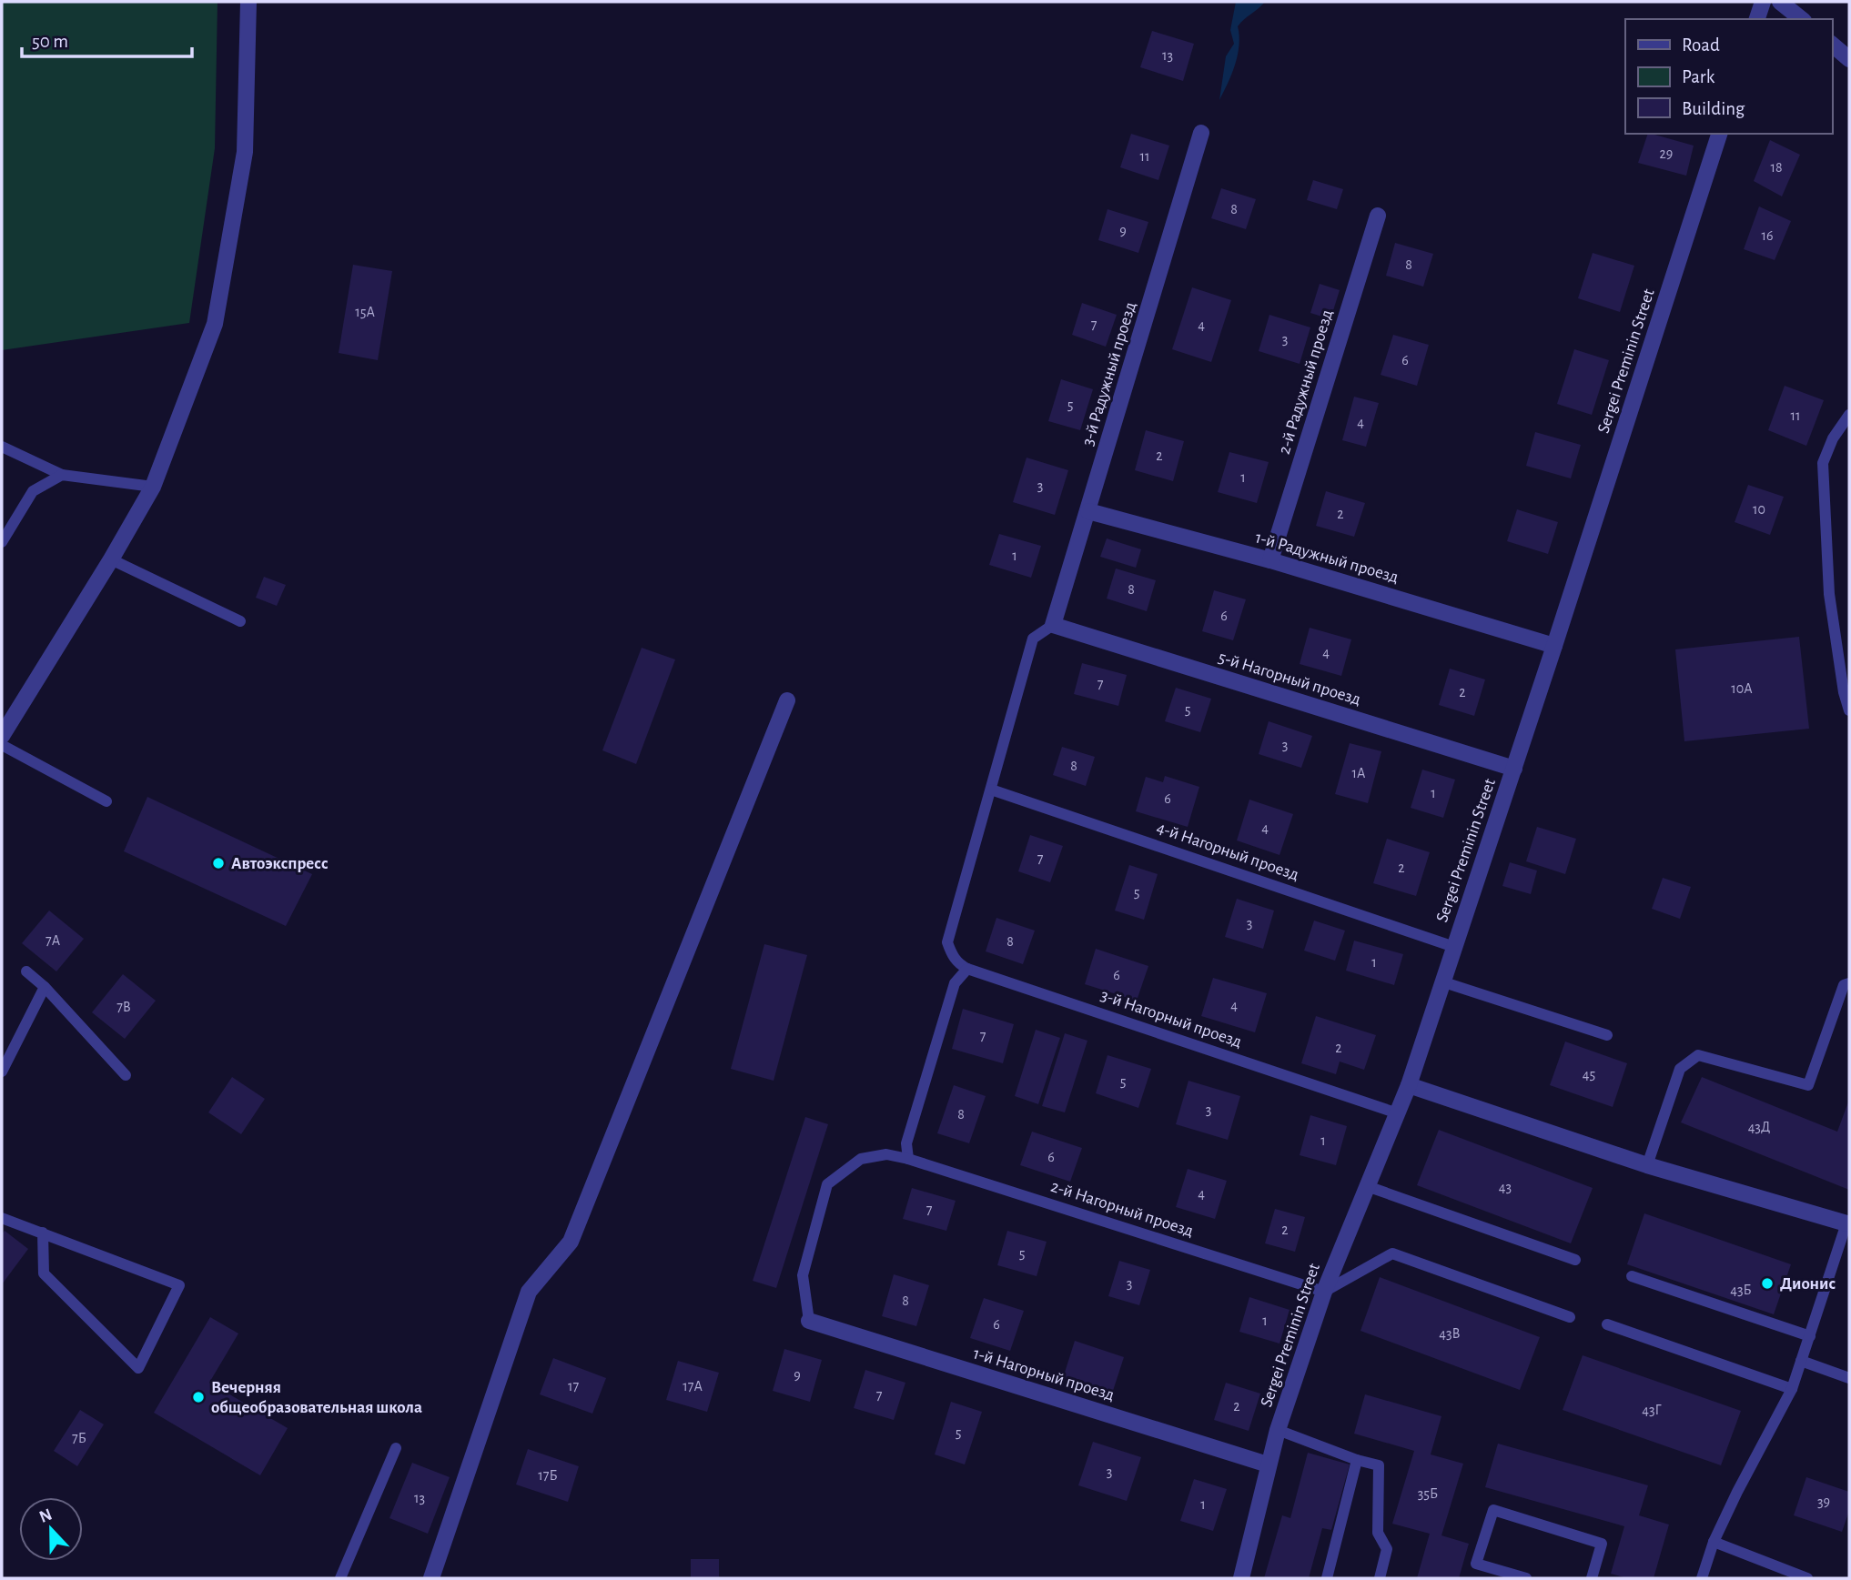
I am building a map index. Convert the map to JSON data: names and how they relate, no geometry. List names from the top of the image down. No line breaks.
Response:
{"streets":{"street":["Sergei Preminin Street","3-й Радужный проезд","2-й Радужный проезд","1-й Радужный проезд","5-й Нагорный проезд","1-й Нагорный проезд"],"lane":["4-й Нагорный проезд","3-й Нагорный проезд","2-й Нагорный проезд"]},"crossings":[["Sergei Preminin Street","1-й Радужный проезд"],["Sergei Preminin Street","5-й Нагорный проезд"],["Sergei Preminin Street","4-й Нагорный проезд"],["Sergei Preminin Street","3-й Нагорный проезд"],["Sergei Preminin Street","2-й Нагорный проезд"],["Sergei Preminin Street","1-й Нагорный проезд"],["3-й Радужный проезд","1-й Радужный проезд"],["3-й Радужный проезд","5-й Нагорный проезд"],["2-й Радужный проезд","1-й Радужный проезд"],["2-й Нагорный проезд","1-й Нагорный проезд"]],"places":["Автоэкспресс","Дионис","Вечерняя общеобразовательная школа"],"house_numbers":["13","29","11","18","8","9","16","8","15А","7","4","3","6","5","11","4","2","1","3","10","2","1","8","6","4","7","10А","2","5","3","8","1А","1","6","4","7","2","5","3","7А","8","1","6","4","7В","7","2","45","5","3","8","43Д","1","6","43","4","7","2","5","3","43Б","8","1","6","43В","9","17","17А","7","2","43Г","5","7Б","3","17Б","35Б","13","39","1"],"legend":["Road","Park","Building"],"scale_bar":"50 m","north":"top"}
